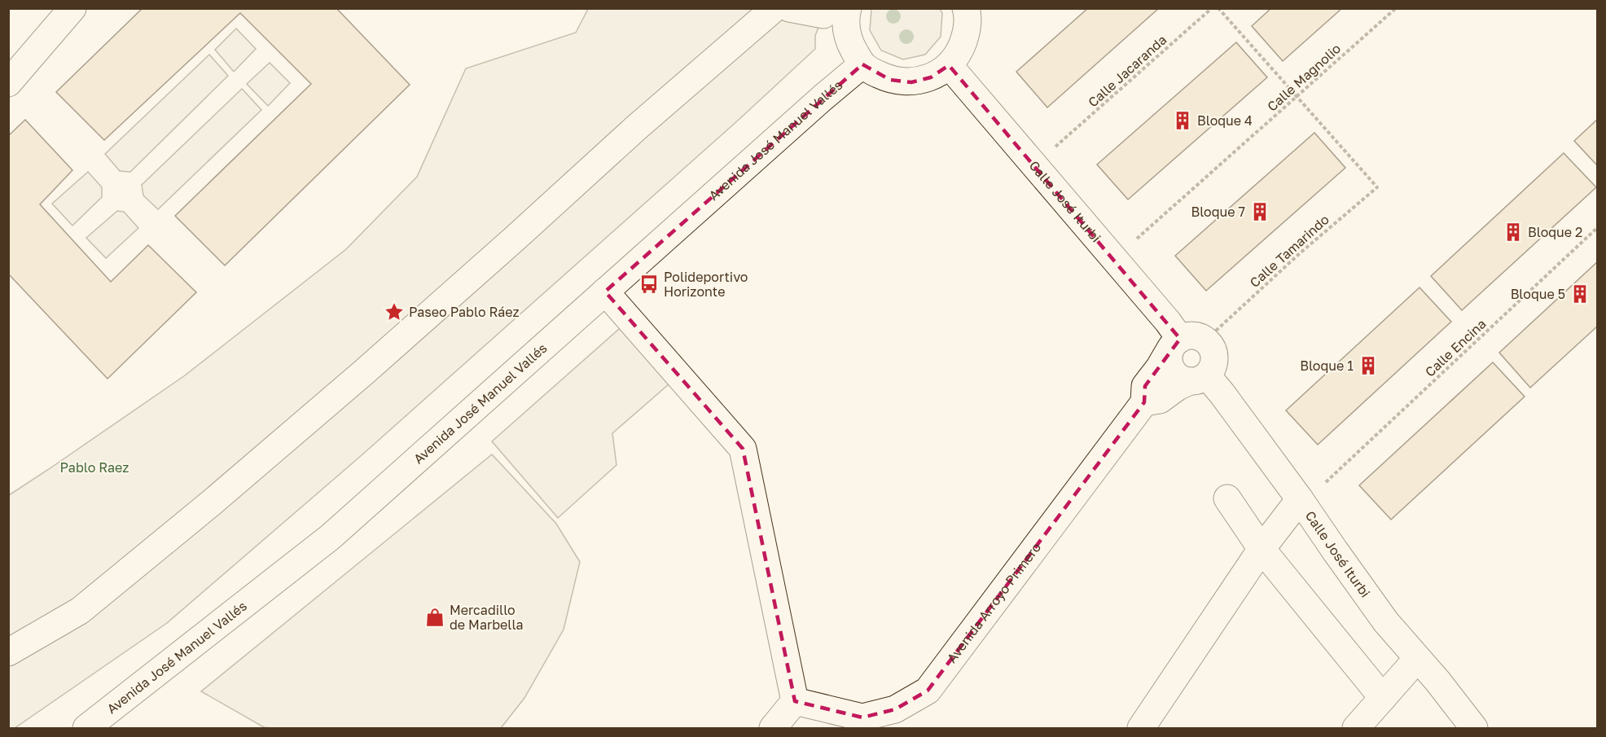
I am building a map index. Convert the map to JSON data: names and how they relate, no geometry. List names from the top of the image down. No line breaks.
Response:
{"streets":{"street":["Avenida José Manuel Vallés","Calle José Iturbi","Avenida Arroyo Primero"],"path":["Calle Jacaranda","Calle Magnolio","Calle Tamarindo","Calle Encina"]},"crossings":[["Calle Magnolio","Calle Tamarindo"],["Calle José Iturbi","Avenida Arroyo Primero"]],"parks":["Pablo Raez"],"places":{"building":["Bloque 4","Bloque 7","Bloque 2","Bloque 5","Bloque 1"],"bus stop":["Polideportivo Horizonte"],"place":["Paseo Pablo Ráez"],"shop":["Mercadillo de Marbella"]}}
